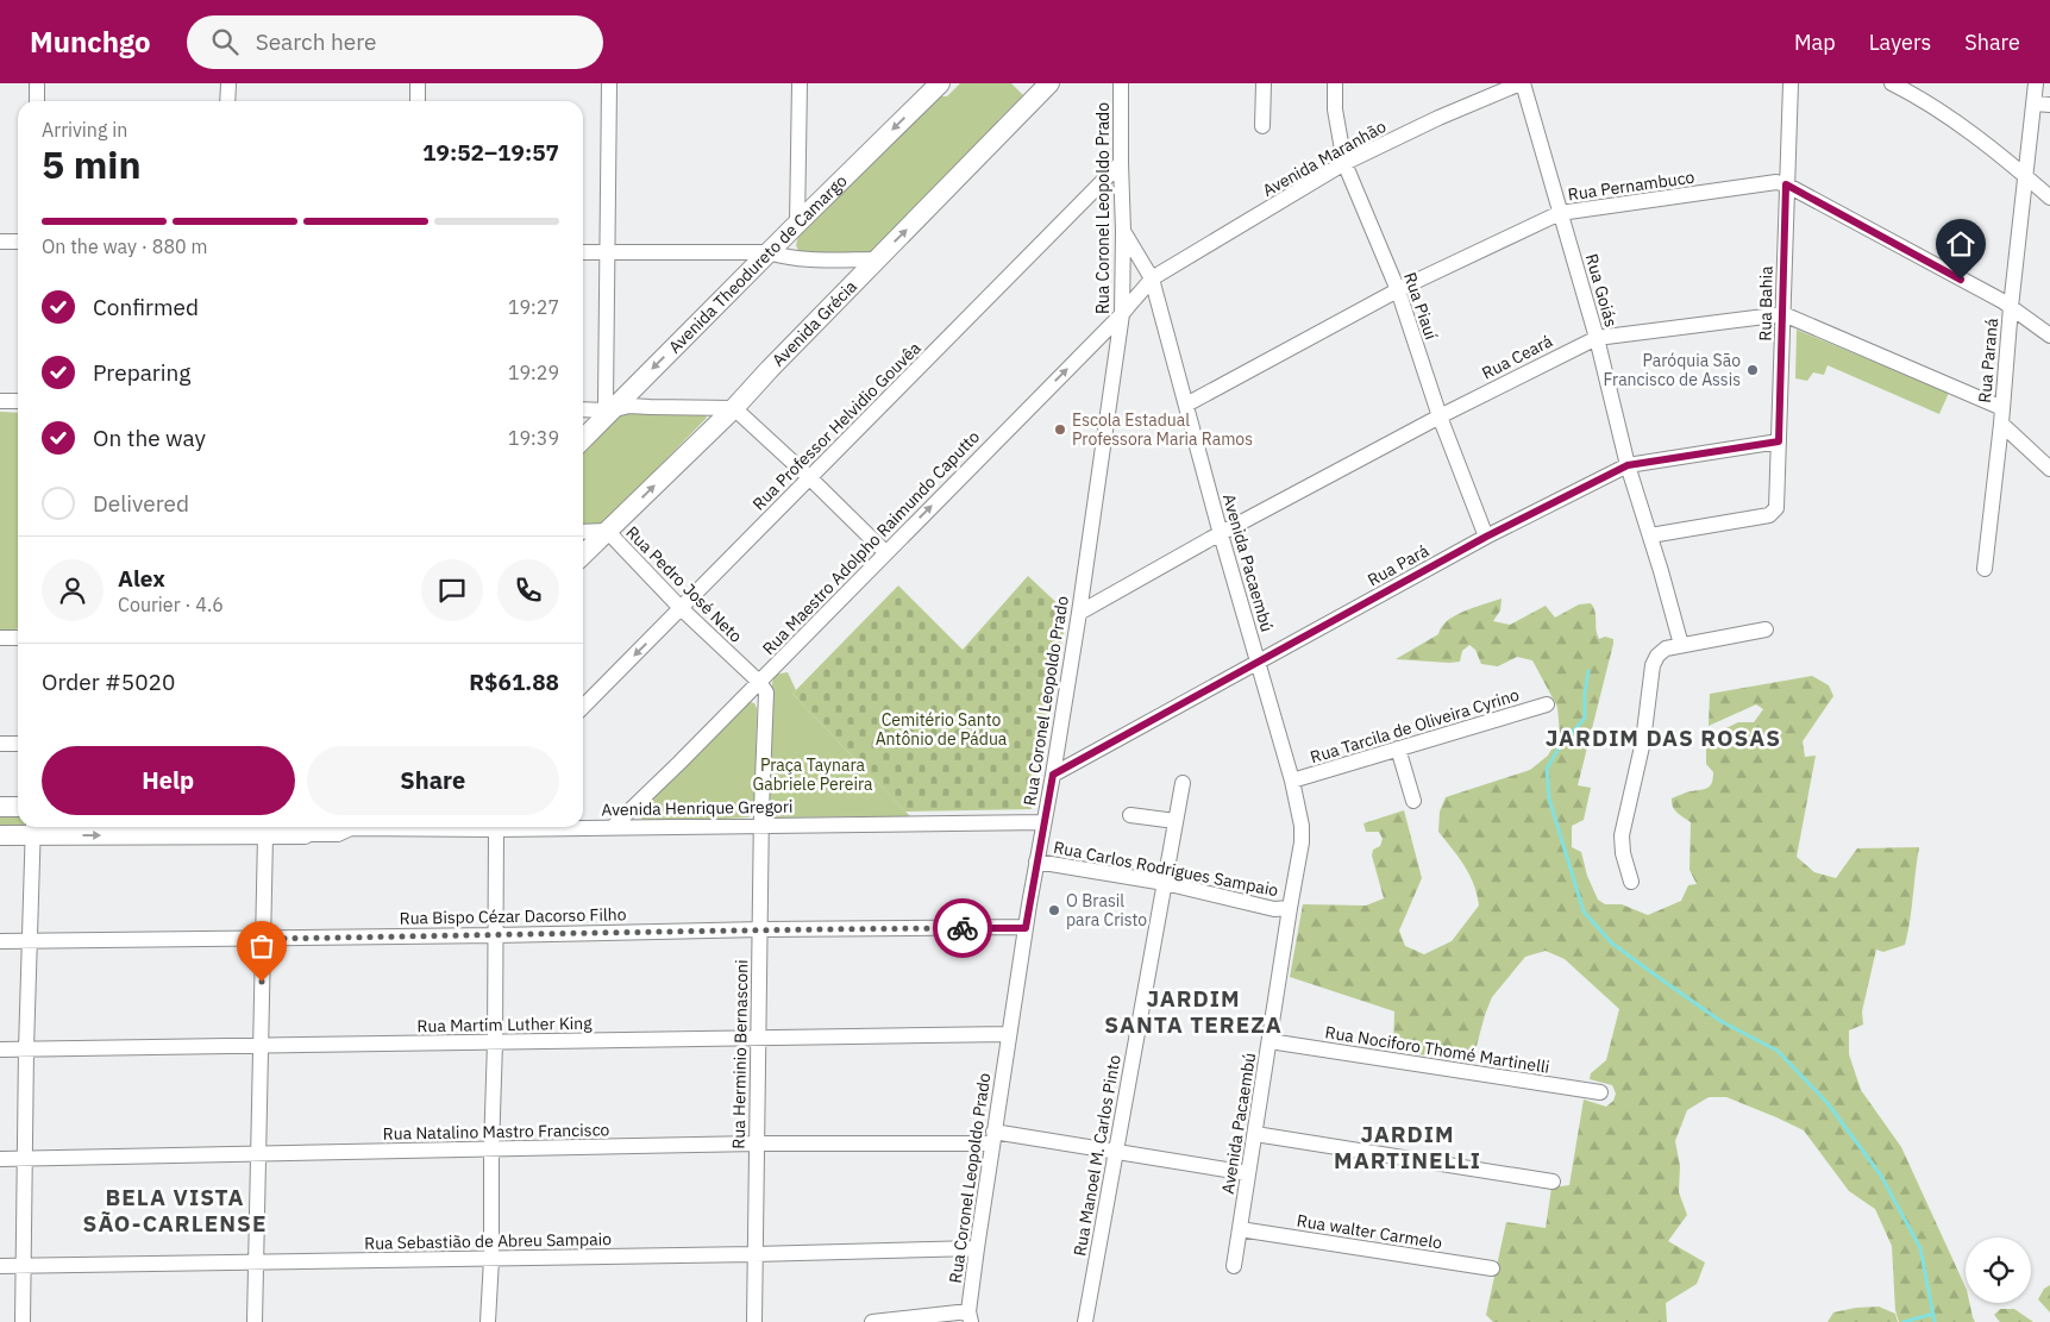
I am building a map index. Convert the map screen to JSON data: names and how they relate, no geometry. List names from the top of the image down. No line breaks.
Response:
{"streets":{"main road":["Avenida Theodureto de Camargo","Avenida Grécia"],"street":["Avenida Maranhão","Rua Pernambuco","Rua Coronel Leopoldo Prado","Rua Goiás","Rua Bahia","Rua Piauí","Rua Ceará","Rua Paraná","Rua Professor Helvidio Gouvêa","Rua Maestro Adolpho Raimundo Caputto","Avenida Pacaembú","Rua Pará","Rua Pedro José Neto","Rua Tarcila de Oliveira Cyrino","Avenida Henrique Gregori","Rua Carlos Rodrigues Sampaio","Rua Bispo Cézar Dacorso Filho","Rua Martim Luther King","Rua Nociforo Thomé Martinelli","Rua Herminio Bernasconi","Rua Natalino Mastro Francisco","Rua Manoel M. Carlos Pinto","Rua walter Carmelo","Rua Sebastião de Abreu Sampaio"]},"crossings":[["Avenida Maranhão","Rua Goiás"],["Avenida Maranhão","Rua Piauí"],["Avenida Maranhão","Rua Maestro Adolpho Raimundo Caputto"],["Avenida Maranhão","Avenida Pacaembú"],["Rua Pernambuco","Rua Goiás"],["Rua Pernambuco","Rua Bahia"],["Rua Pernambuco","Rua Piauí"],["Rua Pernambuco","Rua Paraná"],["Rua Pernambuco","Avenida Pacaembú"],["Rua Coronel Leopoldo Prado","Rua Ceará"],["Rua Coronel Leopoldo Prado","Rua Professor Helvidio Gouvêa"],["Rua Coronel Leopoldo Prado","Rua Maestro Adolpho Raimundo Caputto"],["Rua Coronel Leopoldo Prado","Avenida Pacaembú"],["Rua Coronel Leopoldo Prado","Rua Pará"],["Rua Coronel Leopoldo Prado","Avenida Henrique Gregori"],["Rua Coronel Leopoldo Prado","Rua Carlos Rodrigues Sampaio"],["Rua Coronel Leopoldo Prado","Rua Bispo Cézar Dacorso Filho"],["Rua Coronel Leopoldo Prado","Rua Martim Luther King"],["Rua Coronel Leopoldo Prado","Rua Natalino Mastro Francisco"],["Rua Coronel Leopoldo Prado","Rua Sebastião de Abreu Sampaio"],["Rua Goiás","Rua Bahia"],["Rua Goiás","Rua Ceará"],["Rua Goiás","Rua Pará"],["Rua Bahia","Rua Ceará"],["Rua Bahia","Rua Pará"],["Rua Piauí","Rua Ceará"],["Rua Piauí","Rua Pará"],["Avenida Grécia","Rua Pedro José Neto"],["Rua Ceará","Avenida Pacaembú"],["Rua Professor Helvidio Gouvêa","Rua Pedro José Neto"],["Rua Maestro Adolpho Raimundo Caputto","Avenida Pacaembú"],["Rua Maestro Adolpho Raimundo Caputto","Rua Pedro José Neto"],["Rua Maestro Adolpho Raimundo Caputto","Avenida Henrique Gregori"],["Rua Maestro Adolpho Raimundo Caputto","Rua Herminio Bernasconi"],["Avenida Pacaembú","Rua Pará"],["Avenida Pacaembú","Rua Tarcila de Oliveira Cyrino"],["Avenida Pacaembú","Rua Carlos Rodrigues Sampaio"],["Avenida Pacaembú","Rua Nociforo Thomé Martinelli"],["Avenida Pacaembú","Rua Natalino Mastro Francisco"],["Avenida Pacaembú","Rua walter Carmelo"],["Rua Pedro José Neto","Rua Herminio Bernasconi"],["Avenida Henrique Gregori","Rua Herminio Bernasconi"],["Rua Carlos Rodrigues Sampaio","Rua Manoel M. Carlos Pinto"],["Rua Bispo Cézar Dacorso Filho","Rua Herminio Bernasconi"],["Rua Martim Luther King","Rua Herminio Bernasconi"],["Rua Herminio Bernasconi","Rua Natalino Mastro Francisco"],["Rua Herminio Bernasconi","Rua Sebastião de Abreu Sampaio"],["Rua Natalino Mastro Francisco","Rua Manoel M. Carlos Pinto"]],"one_way":["Avenida Theodureto de Camargo","Avenida Grécia","Rua Maestro Adolpho Raimundo Caputto"],"districts":["JARDIM DAS ROSAS","JARDIM SANTA TEREZA","JARDIM MARTINELLI","BELA VISTA SÃO-CARLENSE"],"parks":["Cemitério Santo Antônio de Pádua","Praça Taynara Gabriele Pereira"],"places":["Paróquia São Francisco de Assis","Escola Estadual Professora Maria Ramos","O Brasil para Cristo"],"page":{"header":"Munchgo","search":"Search here","nav":["Map","Layers","Share"],"heading":["5 min","Arriving in","19:52–19:57"],"panel":["Alex","Courier · 4.6","Order #5020","R$61.88"],"bar":"On the way · 880 m","list":[["Confirmed","19:27"],["Preparing","19:29"],["On the way","19:39"],"Delivered"],"buttons":["Help","Share"]}}
